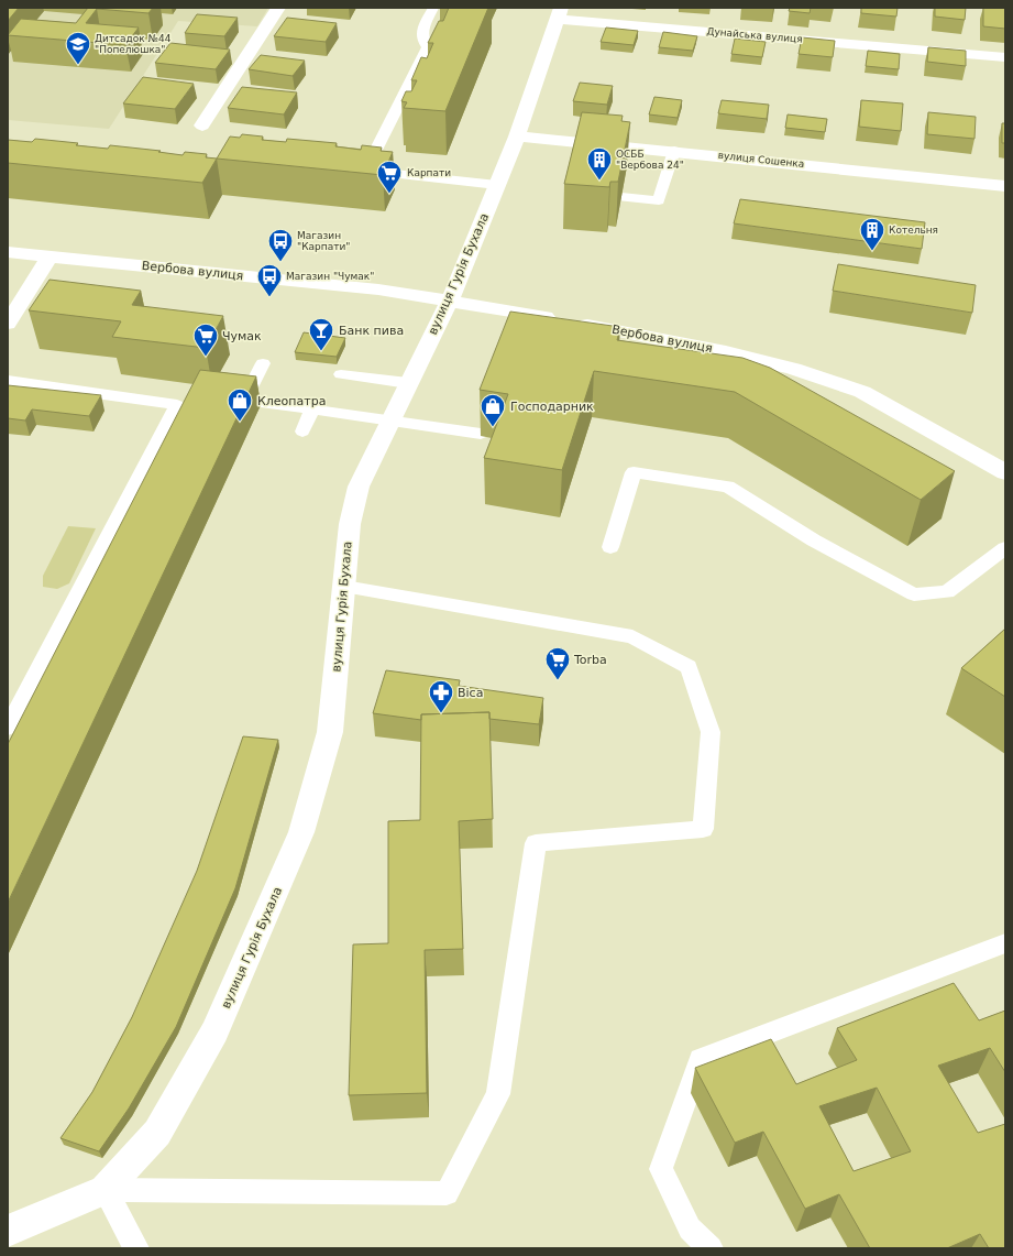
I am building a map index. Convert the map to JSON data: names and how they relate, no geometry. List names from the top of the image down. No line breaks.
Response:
{"streets":{"street":["Дунайська вулиця","вулиця Сошенка","Вербова вулиця","вулиця Гурія Бухала"]},"crossings":[["Дунайська вулиця","вулиця Гурія Бухала"],["вулиця Сошенка","вулиця Гурія Бухала"],["Вербова вулиця","вулиця Гурія Бухала"]],"places":{"school or university":["Дитсадок №44 \"Попелюшка\""],"building":["ОСББ \"Вербова 24\"","Котельня"],"supermarket":["Карпати","Чумак","Torba"],"bus stop":["Магазин \"Карпати\"","Магазин \"Чумак\""],"bar":["Банк пива"],"shop":["Клеопатра","Господарник"],"pharmacy":["Віса"]}}
